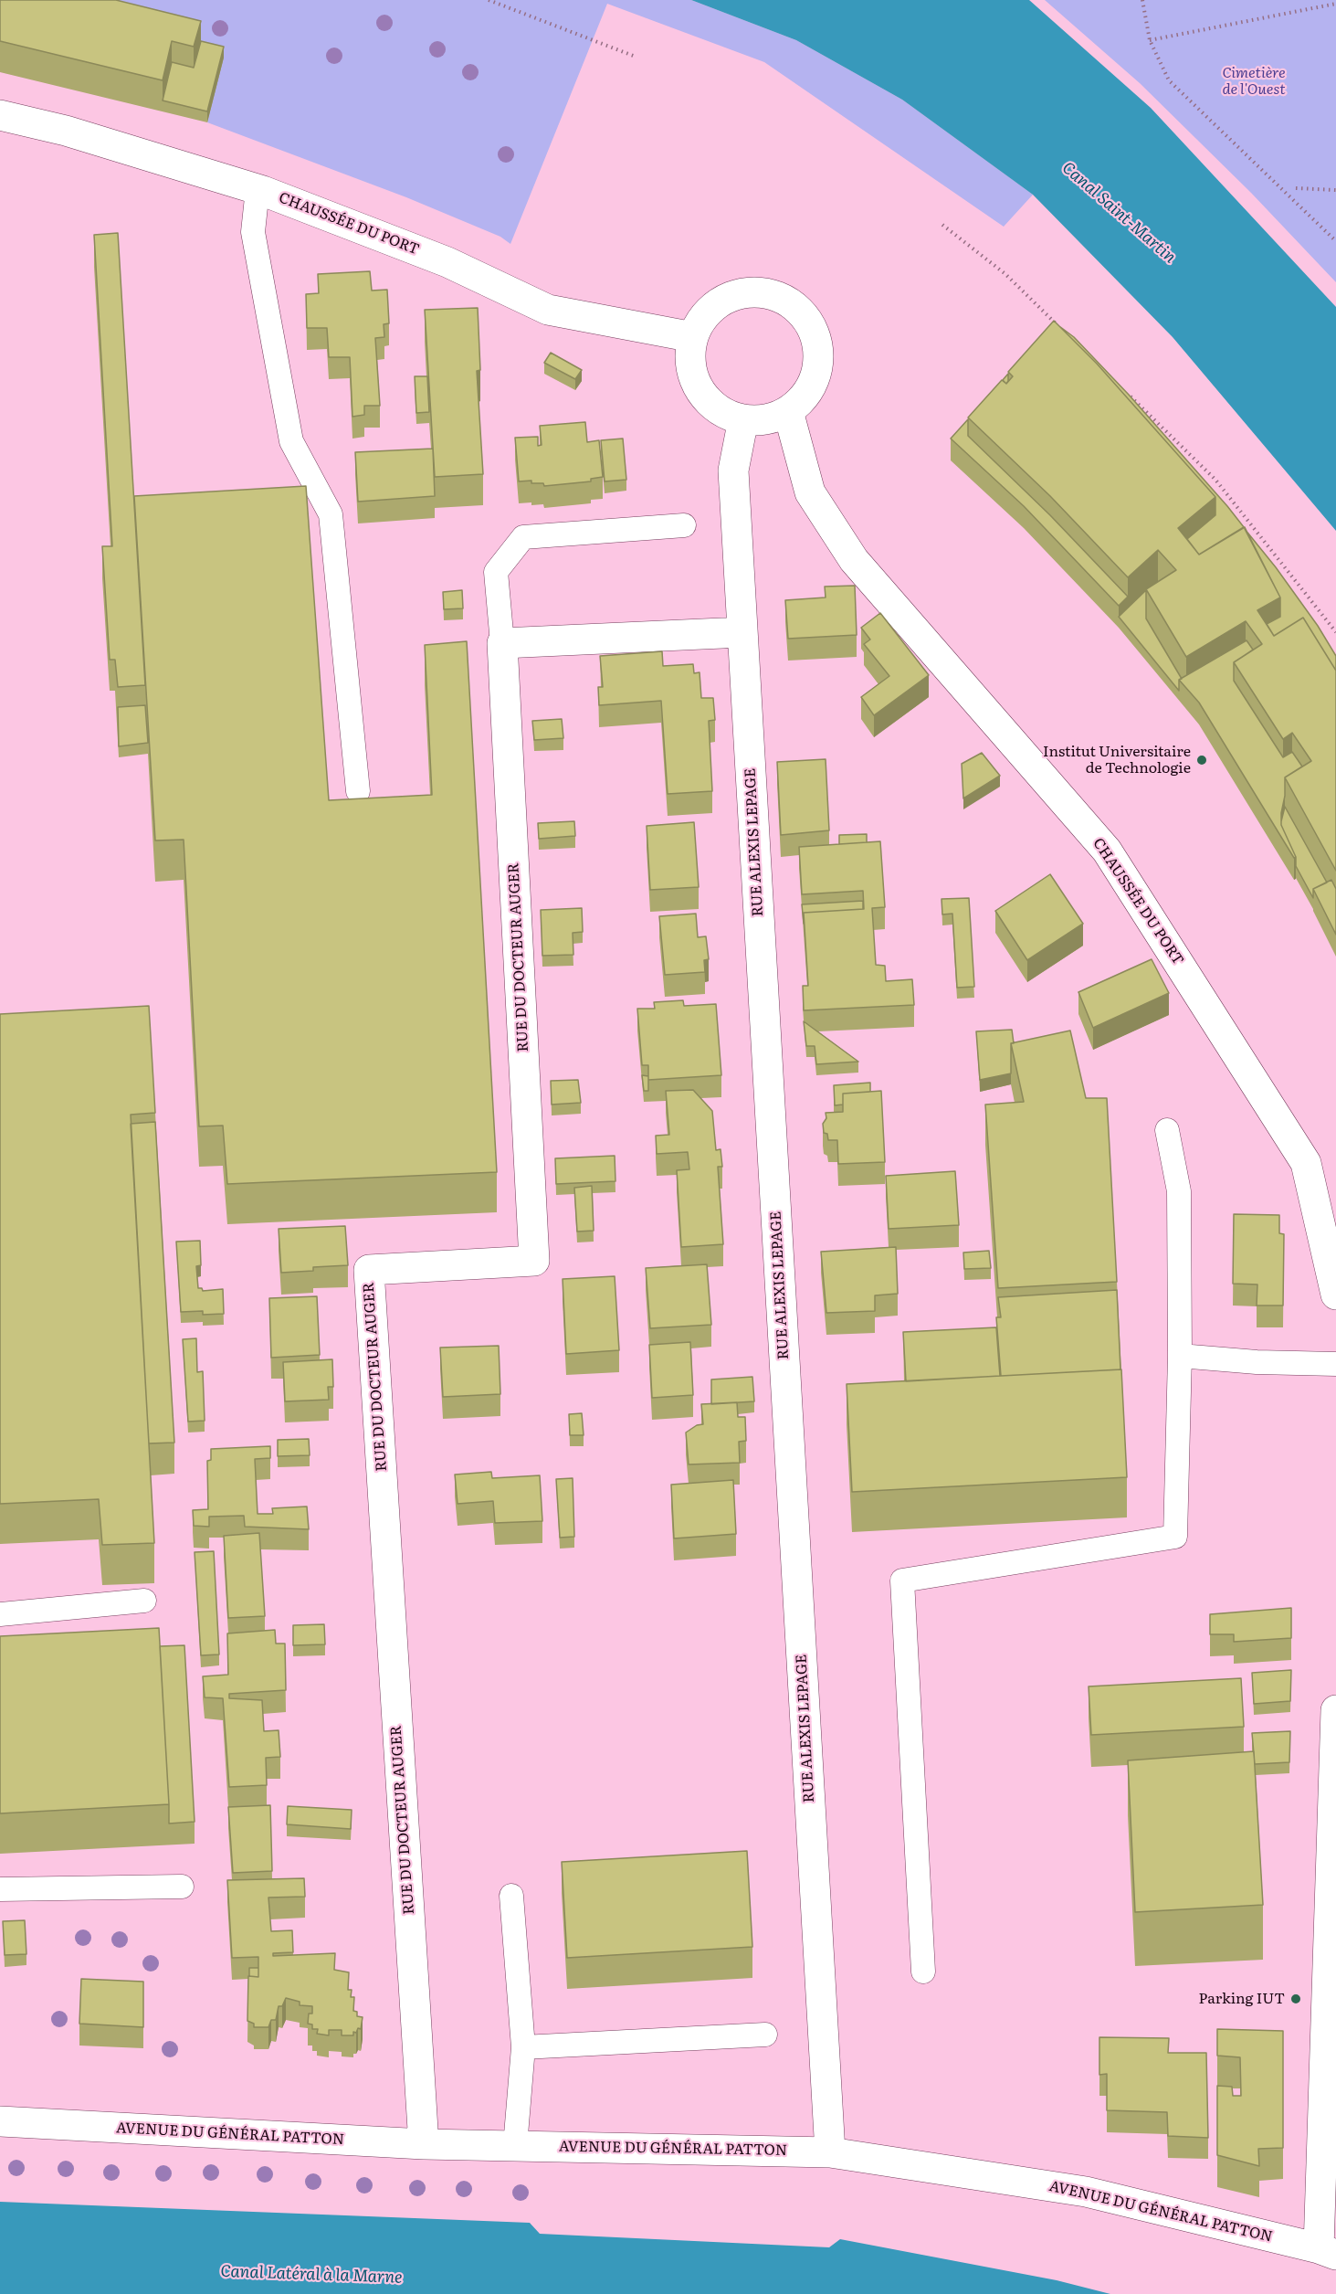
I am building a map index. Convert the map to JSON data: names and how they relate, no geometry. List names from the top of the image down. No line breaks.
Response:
{"streets":{"street":["CHAUSSÉE DU PORT","RUE ALEXIS LEPAGE","RUE DU DOCTEUR AUGER","AVENUE DU GÉNÉRAL PATTON"]},"crossings":[["CHAUSSÉE DU PORT","RUE ALEXIS LEPAGE"],["RUE ALEXIS LEPAGE","AVENUE DU GÉNÉRAL PATTON"],["RUE DU DOCTEUR AUGER","AVENUE DU GÉNÉRAL PATTON"]],"water":["Canal Saint-Martin","Canal Latéral à la Marne"],"parks":["Cimetière de l'Ouest"],"places":["Institut Universitaire de Technologie","Parking IUT"]}
